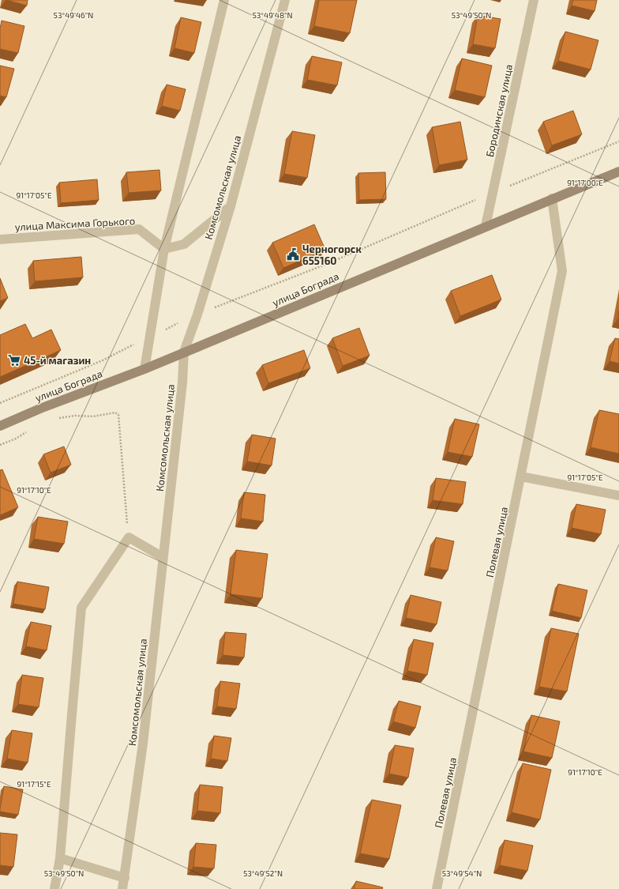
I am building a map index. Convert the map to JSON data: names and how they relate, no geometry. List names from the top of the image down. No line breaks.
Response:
{"streets":{"main road":["улица Бограда"],"street":["Бородинская улица","Комсомольская улица","улица Максима Горького","Полевая улица"]},"crossings":[["Бородинская улица","улица Бограда"],["Комсомольская улица","улица Бограда"],["улица Бограда","Полевая улица"]],"places":{"public building":["Черногорск 655160"],"supermarket":["45-й магазин"]},"coordinates":["53°49'46\"N","53°49'48\"N","53°49'50\"N","91°17'00\"E","91°17'05\"E","91°17'10\"E","91°17'15\"E","53°49'52\"N","53°49'54\"N"]}
